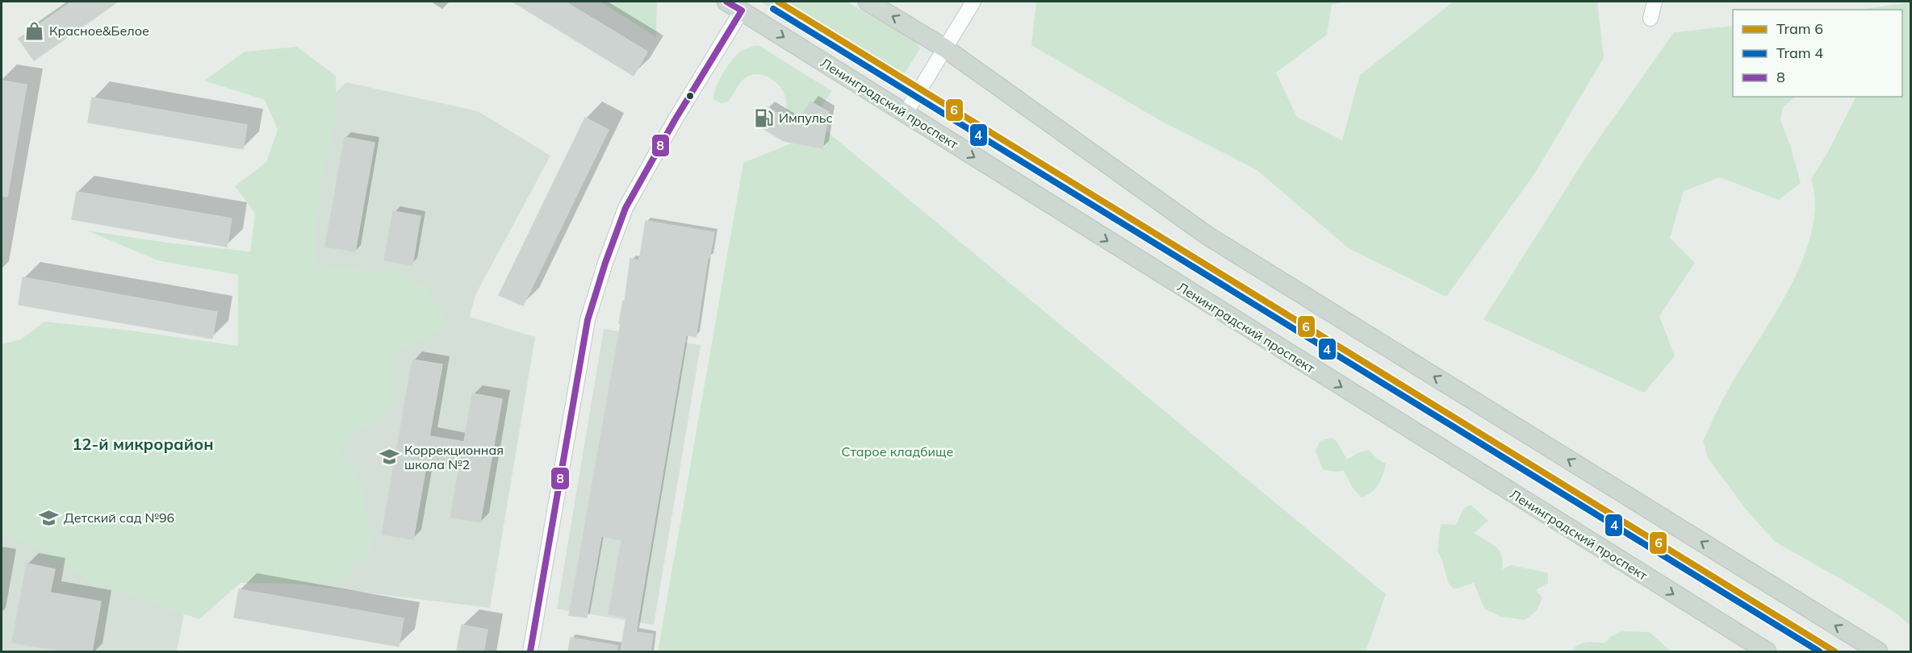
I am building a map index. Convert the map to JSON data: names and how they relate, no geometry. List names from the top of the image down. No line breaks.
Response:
{"streets":{"main road":["Ленинградский проспект"]},"districts":["12-й микрорайон"],"parks":["Старое кладбище"],"places":{"shop":["Красное&Белое"],"fuel station":["Импульс"],"school or university":["Коррекционная школа №2","Детский сад №96"]},"lines":["tram line 6","transit line 8","tram line 4"],"legend":["Tram 6","Tram 4","8"]}
